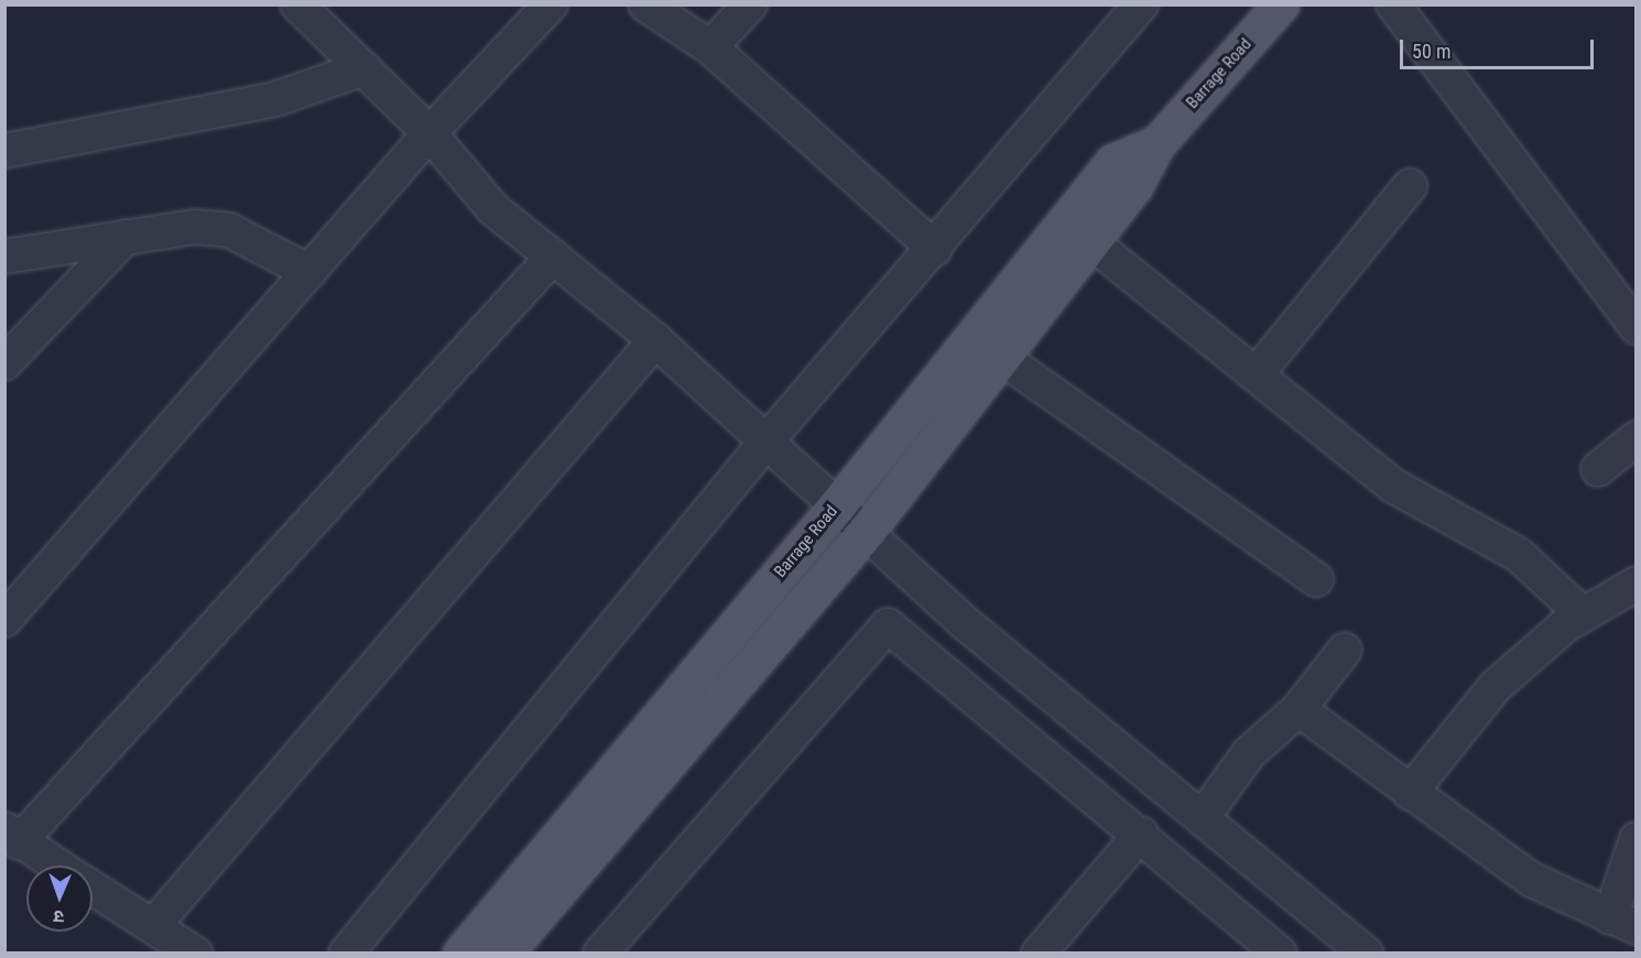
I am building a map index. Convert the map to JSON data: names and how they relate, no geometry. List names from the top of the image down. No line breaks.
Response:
{"streets":{"main road":["Barrage Road"]},"scale_bar":"50 m","north":"bottom"}
